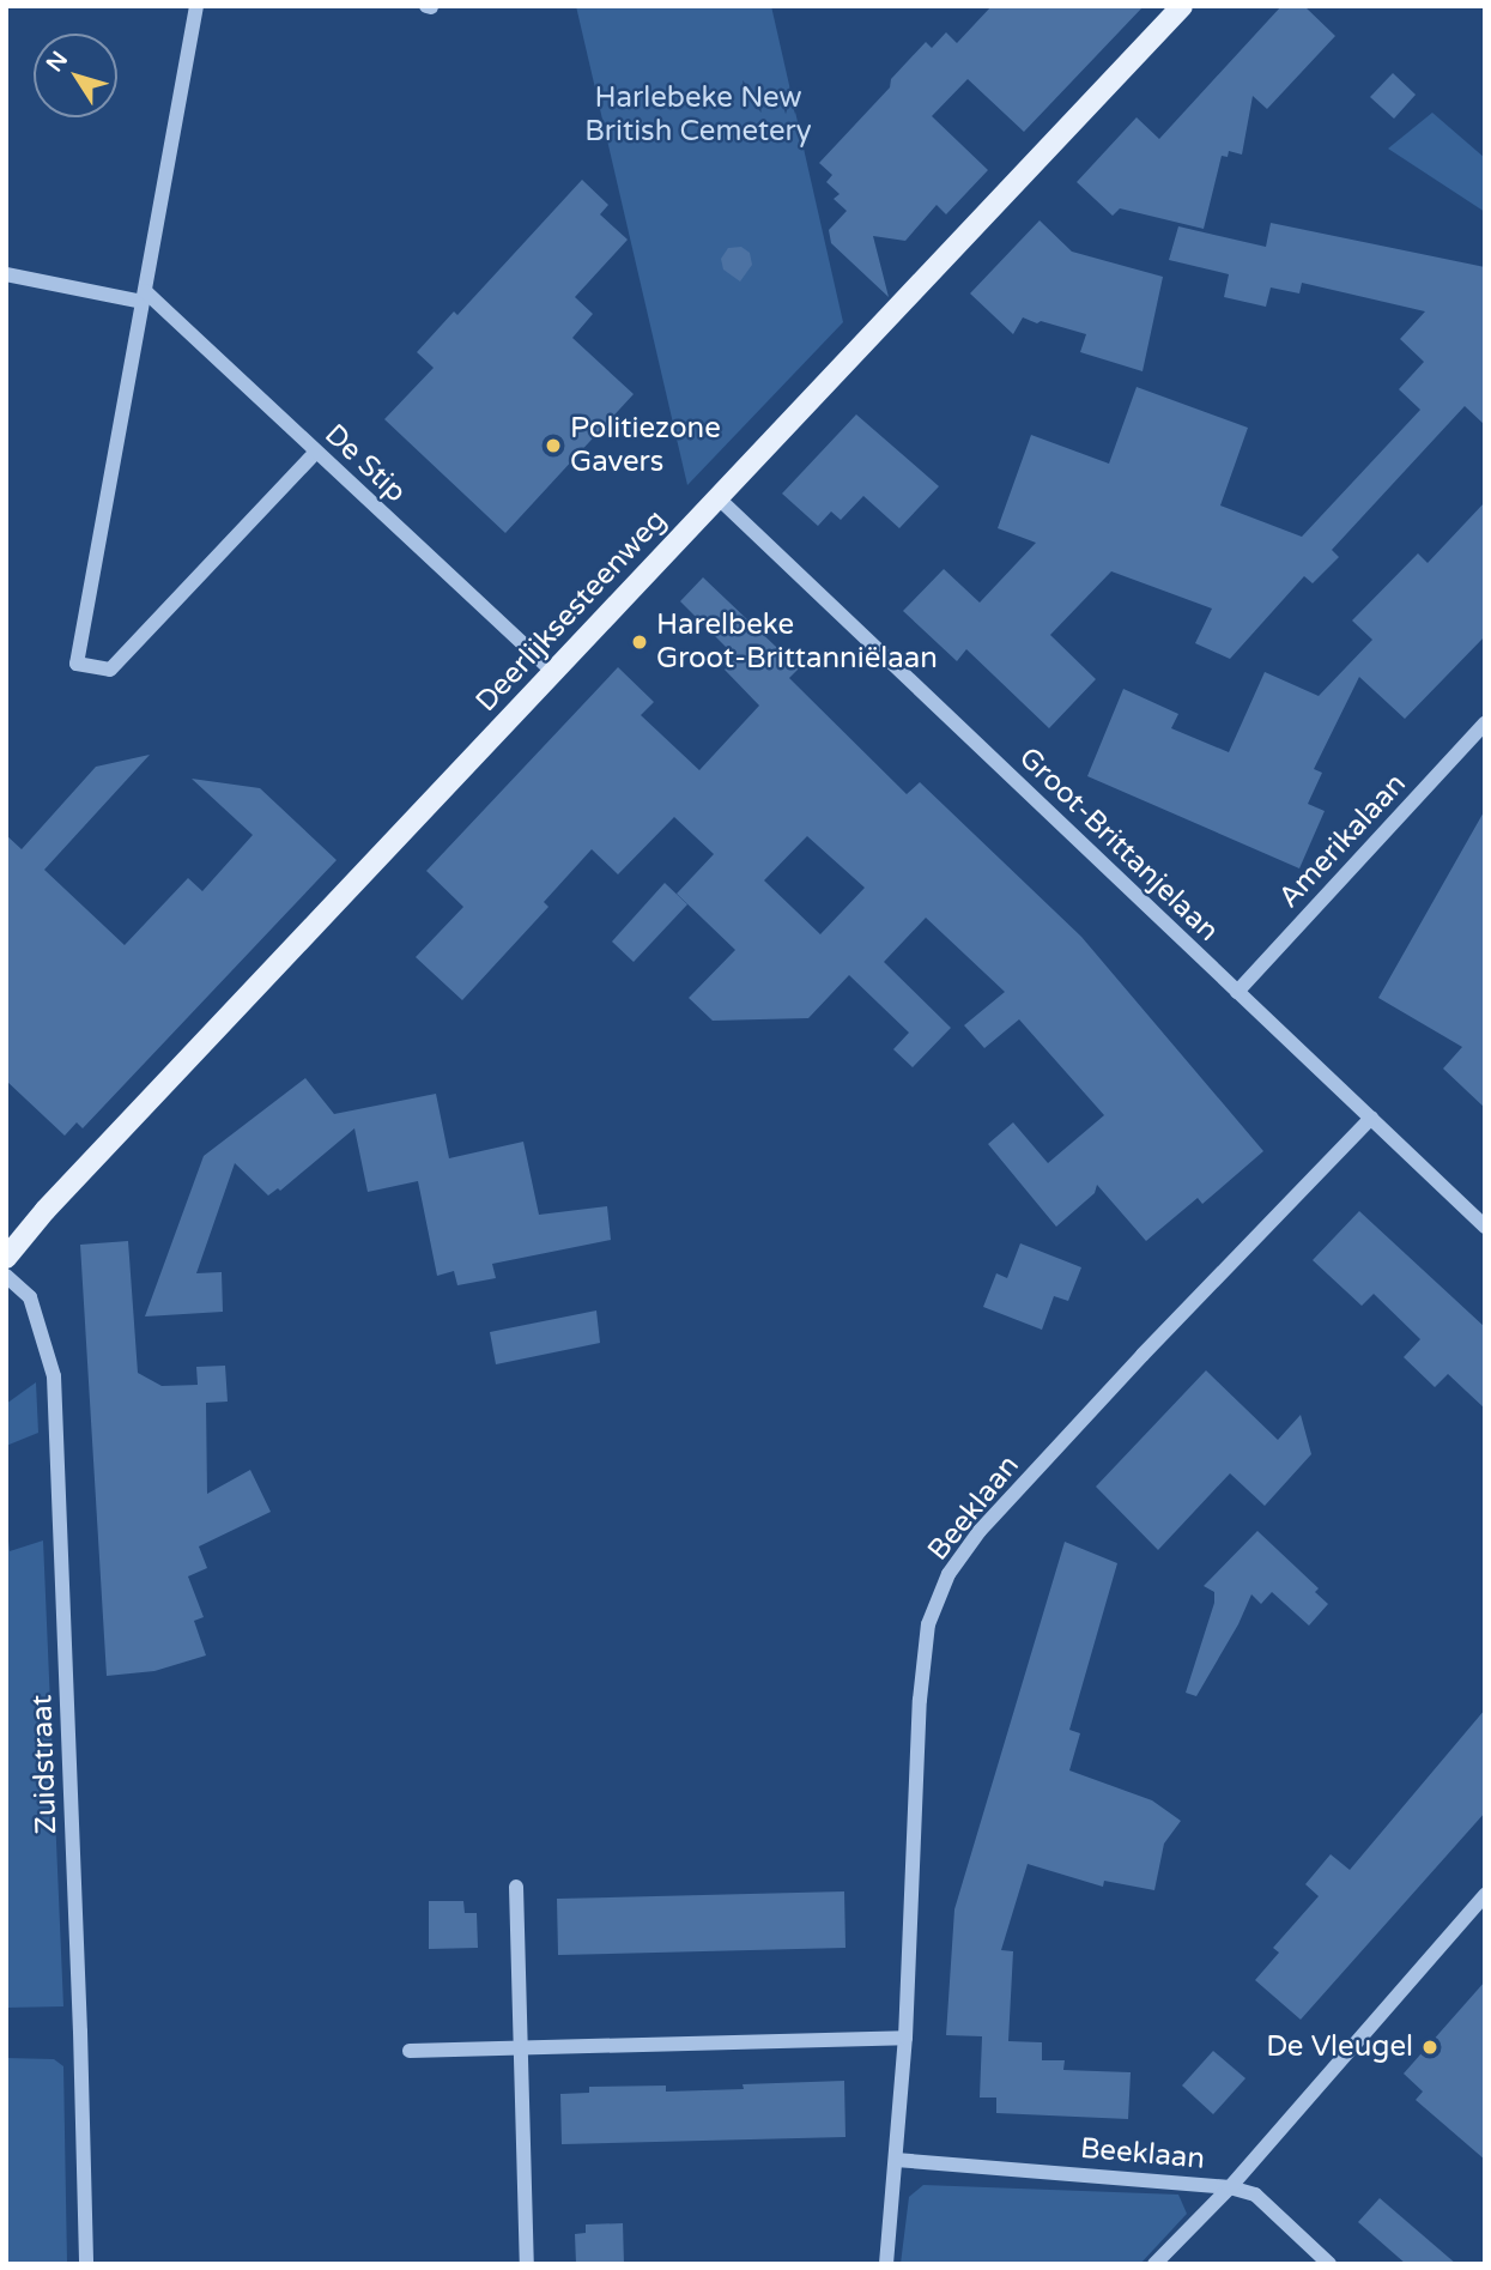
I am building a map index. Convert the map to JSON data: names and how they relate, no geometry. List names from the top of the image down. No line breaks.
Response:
{"streets":{"main road":["Deerlijksesteenweg"],"street":["De Stip","Amerikalaan","Groot-Brittanjelaan","Beeklaan","Zuidstraat"]},"crossings":[["De Stip","Deerlijksesteenweg"],["Deerlijksesteenweg","Groot-Brittanjelaan"],["Amerikalaan","Groot-Brittanjelaan"],["Groot-Brittanjelaan","Beeklaan"]],"parks":["Harlebeke New British Cemetery"],"places":["Politiezone Gavers","Harelbeke Groot-Brittanniëlaan","De Vleugel"],"north":"top left"}
